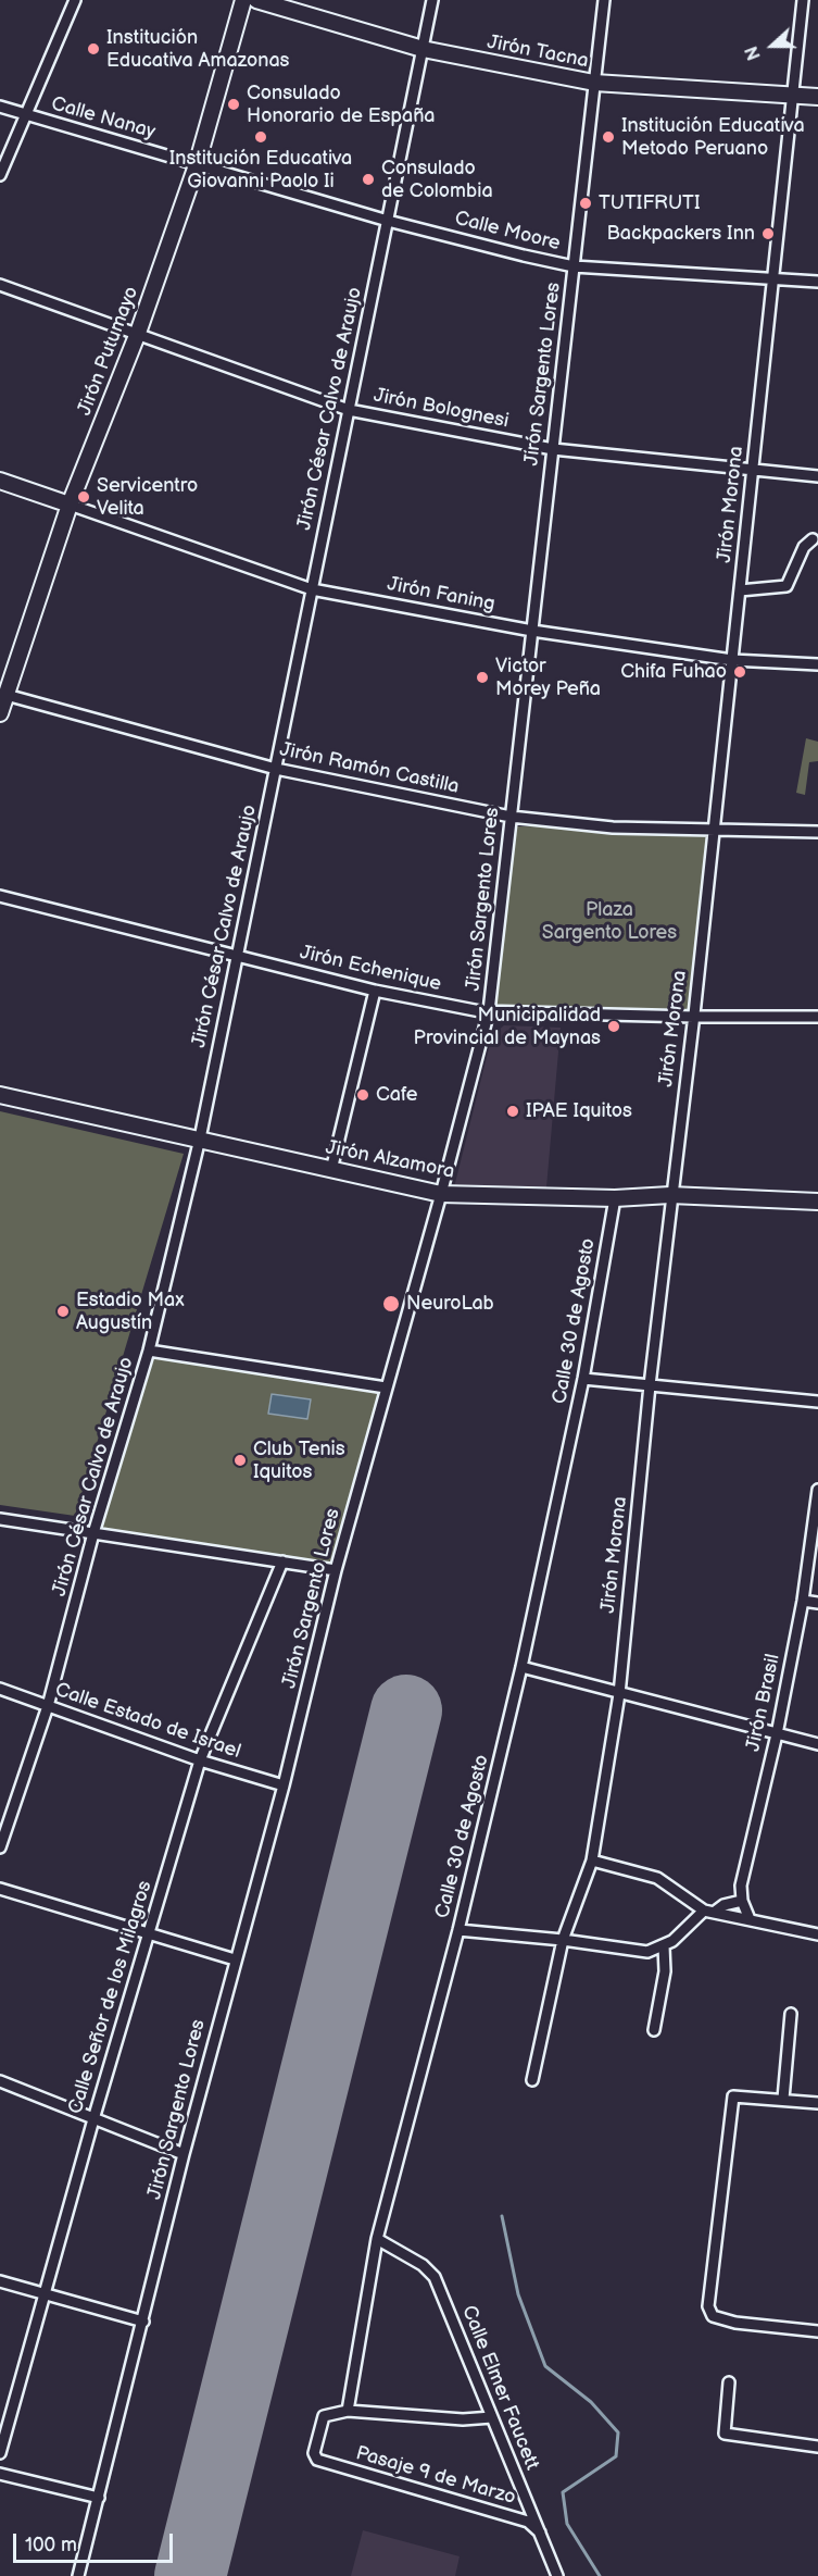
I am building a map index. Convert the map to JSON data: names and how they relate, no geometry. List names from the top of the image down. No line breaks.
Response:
{"streets":{"street":["Jirón Tacna","Calle Nanay","Calle Moore","Jirón Putumayo","Jirón Sargento Lores","Jirón César Calvo de Araujo","Jirón Bolognesi","Jirón Morona","Jirón Faning","Jirón Ramón Castilla","Jirón Echenique","Jirón Alzamora","Calle 30 de Agosto","Jirón Brasil","Calle Estado de Israel","Calle Señor de los Milagros","Calle Elmer Faucett","Pasaje 9 de Marzo"]},"crossings":[["Jirón Tacna","Jirón Sargento Lores"],["Jirón Tacna","Jirón César Calvo de Araujo"],["Jirón Tacna","Jirón Morona"],["Calle Nanay","Calle Moore"],["Calle Nanay","Jirón Putumayo"],["Calle Moore","Jirón Putumayo"],["Calle Moore","Jirón Sargento Lores"],["Calle Moore","Jirón César Calvo de Araujo"],["Calle Moore","Jirón Morona"],["Jirón Putumayo","Jirón Bolognesi"],["Jirón Putumayo","Jirón Faning"],["Jirón Putumayo","Jirón Ramón Castilla"],["Jirón Sargento Lores","Jirón Bolognesi"],["Jirón Sargento Lores","Jirón Faning"],["Jirón Sargento Lores","Jirón Ramón Castilla"],["Jirón Sargento Lores","Jirón Echenique"],["Jirón Sargento Lores","Jirón Alzamora"],["Jirón Sargento Lores","Calle Estado de Israel"],["Jirón César Calvo de Araujo","Jirón Bolognesi"],["Jirón César Calvo de Araujo","Jirón Faning"],["Jirón César Calvo de Araujo","Jirón Ramón Castilla"],["Jirón César Calvo de Araujo","Jirón Echenique"],["Jirón César Calvo de Araujo","Jirón Alzamora"],["Jirón César Calvo de Araujo","Calle Estado de Israel"],["Jirón Bolognesi","Jirón Morona"],["Jirón Morona","Jirón Faning"],["Jirón Morona","Jirón Ramón Castilla"],["Jirón Morona","Jirón Echenique"],["Jirón Morona","Jirón Alzamora"],["Jirón Alzamora","Calle 30 de Agosto"],["Calle 30 de Agosto","Calle Elmer Faucett"],["Calle 30 de Agosto","Pasaje 9 de Marzo"],["Calle Estado de Israel","Calle Señor de los Milagros"],["Calle Elmer Faucett","Pasaje 9 de Marzo"]],"parks":["Plaza Sargento Lores"],"places":["Institución Educativa Amazonas","Consulado Honorario de España","Institución Educativa Giovanni Paolo Ii","Institución Educativa Metodo Peruano","Consulado de Colombia","TUTIFRUTI","Backpackers Inn","Servicentro Velita","Chifa Fuhao","Victor Morey Peña","Municipalidad Provincial de Maynas","Cafe","IPAE Iquitos","NeuroLab","Estadio Max Augustín","Club Tenis Iquitos"],"scale_bar":"100 m","north":"left"}
